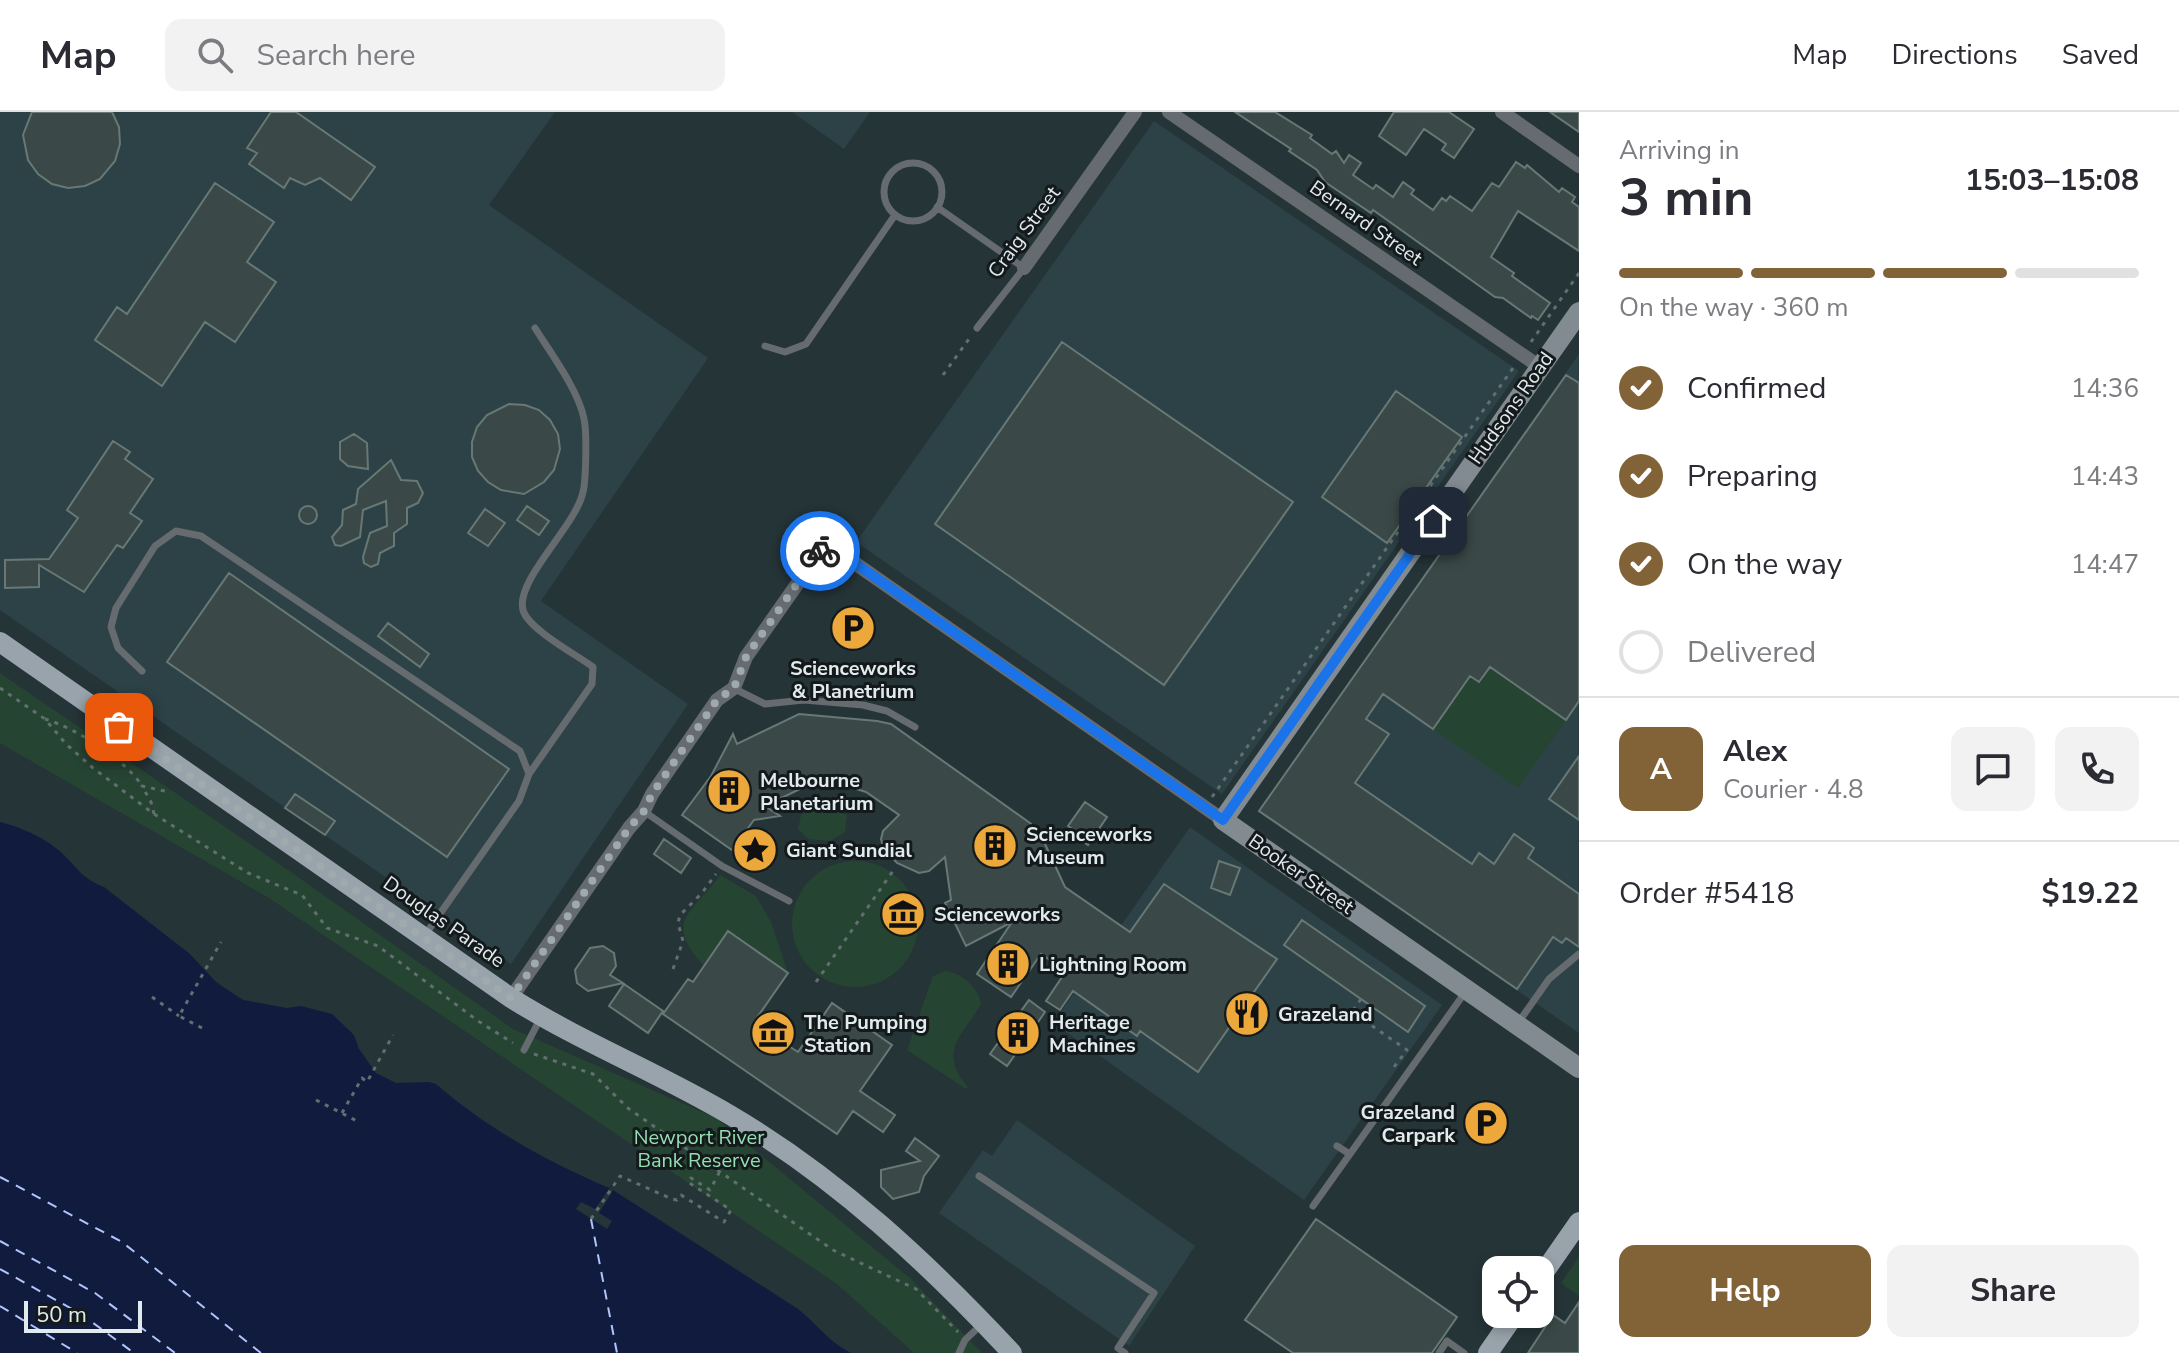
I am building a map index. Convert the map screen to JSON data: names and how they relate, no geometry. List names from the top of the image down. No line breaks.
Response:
{"streets":{"main road":["Douglas Parade"],"street":["Bernard Street","Craig Street","Hudsons Road","Booker Street"]},"crossings":[["Bernard Street","Hudsons Road"],["Hudsons Road","Booker Street"]],"parks":["Newport River Bank Reserve"],"places":{"parking":["Scienceworks & Planetrium","Grazeland Carpark"],"building":["Melbourne Planetarium","Scienceworks Museum","Lightning Room","Heritage Machines"],"place":["Giant Sundial"],"museum":["Scienceworks","The Pumping Station"],"restaurant":["Grazeland"]},"scale_bar":"50 m","page":{"header":"Map","search":"Search here","nav":["Map","Directions","Saved"],"heading":["3 min","Arriving in","15:03–15:08"],"panel":["Alex","Courier · 4.8","Order #5418","$19.22"],"bar":"On the way · 360 m","list":[["Confirmed","14:36"],["Preparing","14:43"],["On the way","14:47"],"Delivered"],"round":"A","buttons":["Help","Share"],"scale":"50 m"}}
